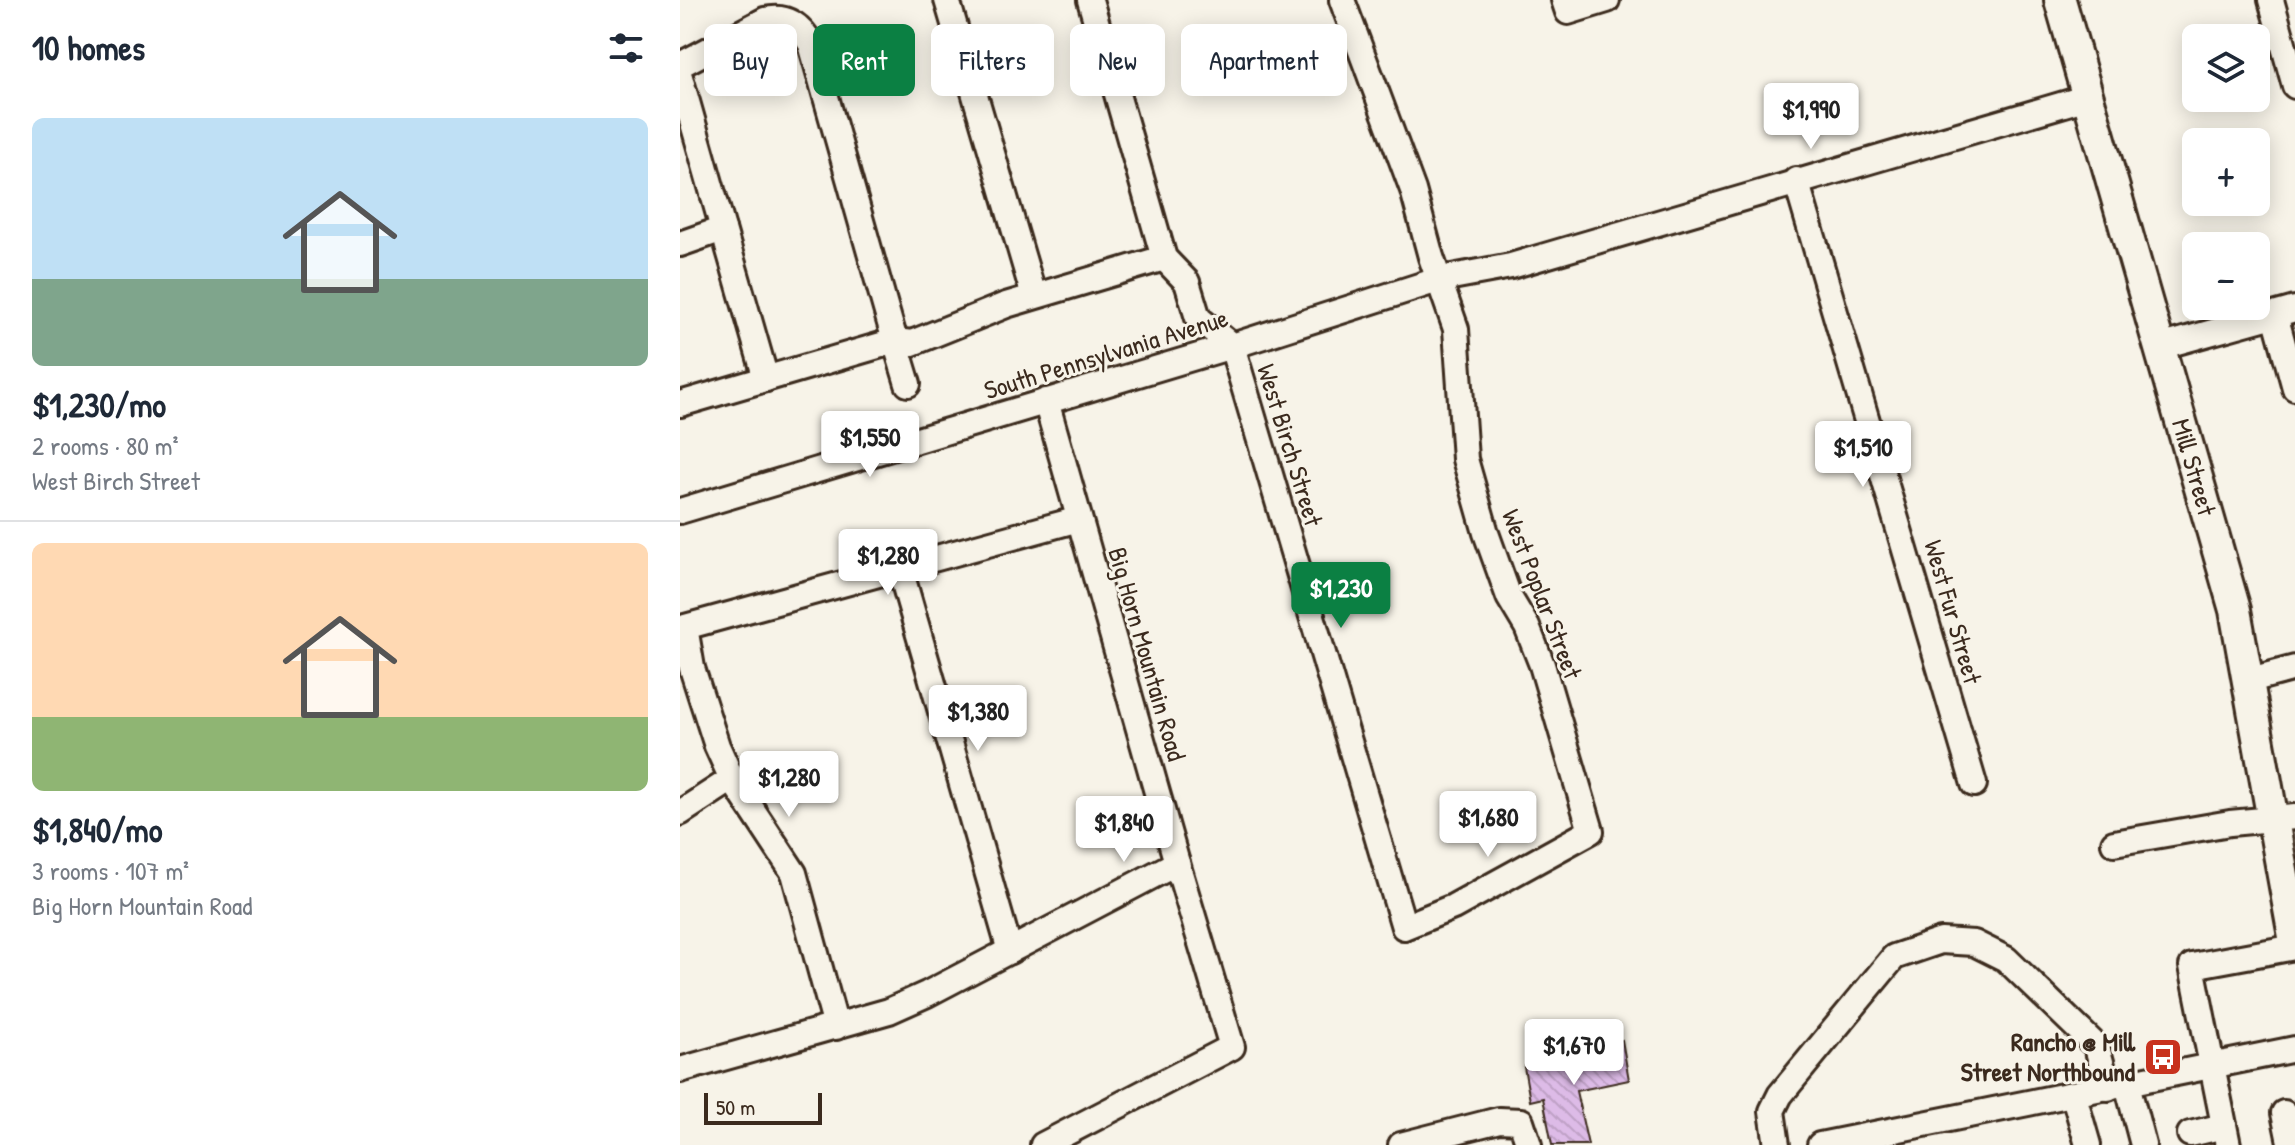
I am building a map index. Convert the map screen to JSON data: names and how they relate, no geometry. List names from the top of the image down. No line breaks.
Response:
{"streets":{"main road":["Mill Street"],"street":["South Pennsylvania Avenue","West Birch Street","West Poplar Street","West Fur Street","Big Horn Mountain Road"]},"crossings":[["South Pennsylvania Avenue","West Birch Street"],["South Pennsylvania Avenue","Mill Street"],["South Pennsylvania Avenue","West Poplar Street"],["South Pennsylvania Avenue","West Fur Street"],["South Pennsylvania Avenue","Big Horn Mountain Road"],["West Birch Street","West Poplar Street"]],"places":{"bus stop":["Rancho @ Mill Street Northbound"]},"scale_bar":"50 m","page":{"heading":"10 homes","map_buttons":["+","−"],"chip":["Buy","Rent","Filters","New","Apartment"],"price":["$1,990","$1,550","$1,510","$1,280","$1,230","$1,380","$1,280","$1,680","$1,840","$1,670"],"list":[{"name":"$1,230/mo","note":"2 rooms · 80 m² · West Birch Street"},{"name":"$1,840/mo","note":"3 rooms · 107 m² · Big Horn Mountain Road"}],"scale":"50 m"}}
